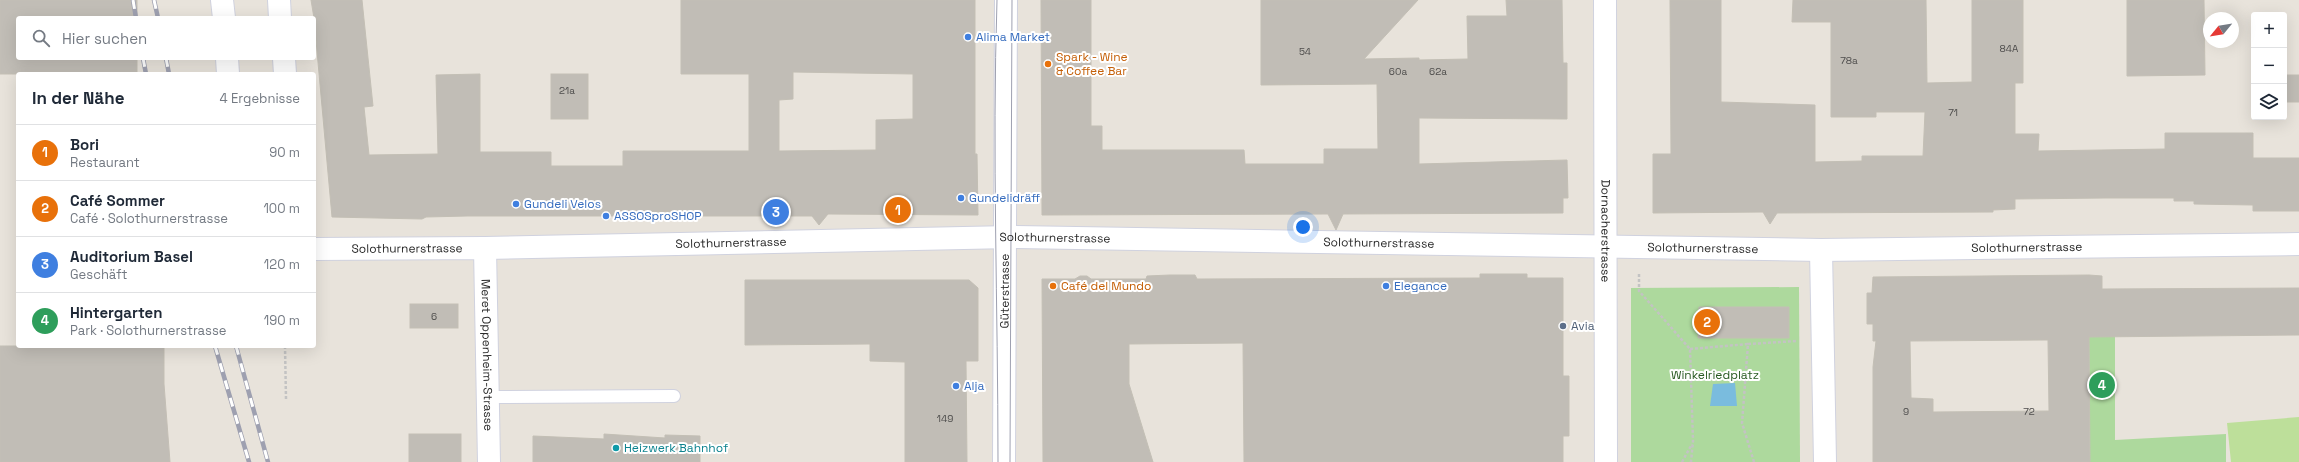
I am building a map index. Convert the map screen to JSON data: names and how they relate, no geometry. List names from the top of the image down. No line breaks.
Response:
{"streets":{"street":["Dornacherstrasse","Solothurnerstrasse","Güterstrasse","Meret Oppenheim-Strasse"]},"crossings":[["Dornacherstrasse","Solothurnerstrasse"],["Solothurnerstrasse","Güterstrasse"],["Solothurnerstrasse","Meret Oppenheim-Strasse"]],"parks":["Winkelriedplatz"],"places":["Alima Market","Spark - Wine & Coffee Bar","Gundelidräff","Gundeli Velos","ASSOSproSHOP","Café del Mundo","Elegance","Avia","Alja","Heizwerk Bahnhof"],"house_numbers":["84A","54","78a","60a","62a","21a","71","6","9","72","149"],"north":"bottom left","page":{"map_buttons":["+","−"],"search":"Hier suchen","heading":["In der Nähe","4 Ergebnisse"],"list":[{"mark":"1","name":"Bori","note":"Restaurant","value":"90 m"},{"mark":"2","name":"Café Sommer","note":"Café · Solothurnerstrasse","value":"100 m"},{"mark":"3","name":"Auditorium Basel","note":"Geschäft","value":"120 m"},{"mark":"4","name":"Hintergarten","note":"Park · Solothurnerstrasse","value":"190 m"}],"pins":["1","3","2","4"]}}
